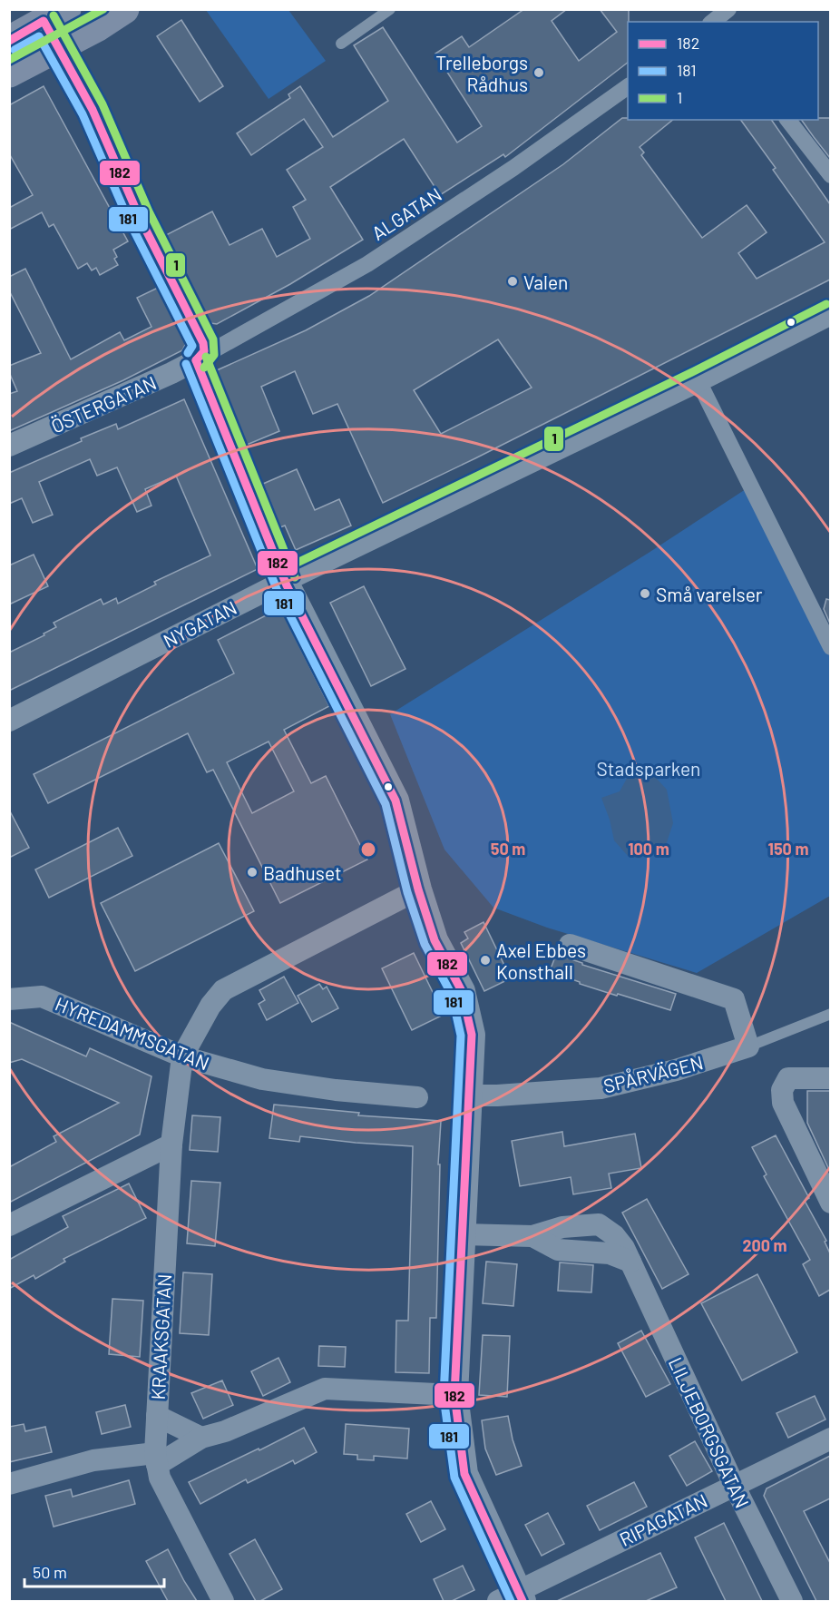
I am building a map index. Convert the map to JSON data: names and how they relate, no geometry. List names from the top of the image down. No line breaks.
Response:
{"streets":{"street":["ALGATAN","ÖSTERGATAN","NYGATAN","HYREDAMMSGATAN","SPÅRVÄGEN","KRAAKSGATAN","LILJEBORGSGATAN","RIPAGATAN"]},"crossings":[["ALGATAN","ÖSTERGATAN"],["HYREDAMMSGATAN","KRAAKSGATAN"],["LILJEBORGSGATAN","RIPAGATAN"]],"parks":["Stadsparken"],"places":["Trelleborgs Rådhus","Valen","Små varelser","Badhuset","Axel Ebbes Konsthall"],"lines":["transit line 1","transit line 182","transit line 181"],"legend":["182","181","1"],"scale_bar":"50 m","rings":["50 m","100 m","150 m","200 m"]}
